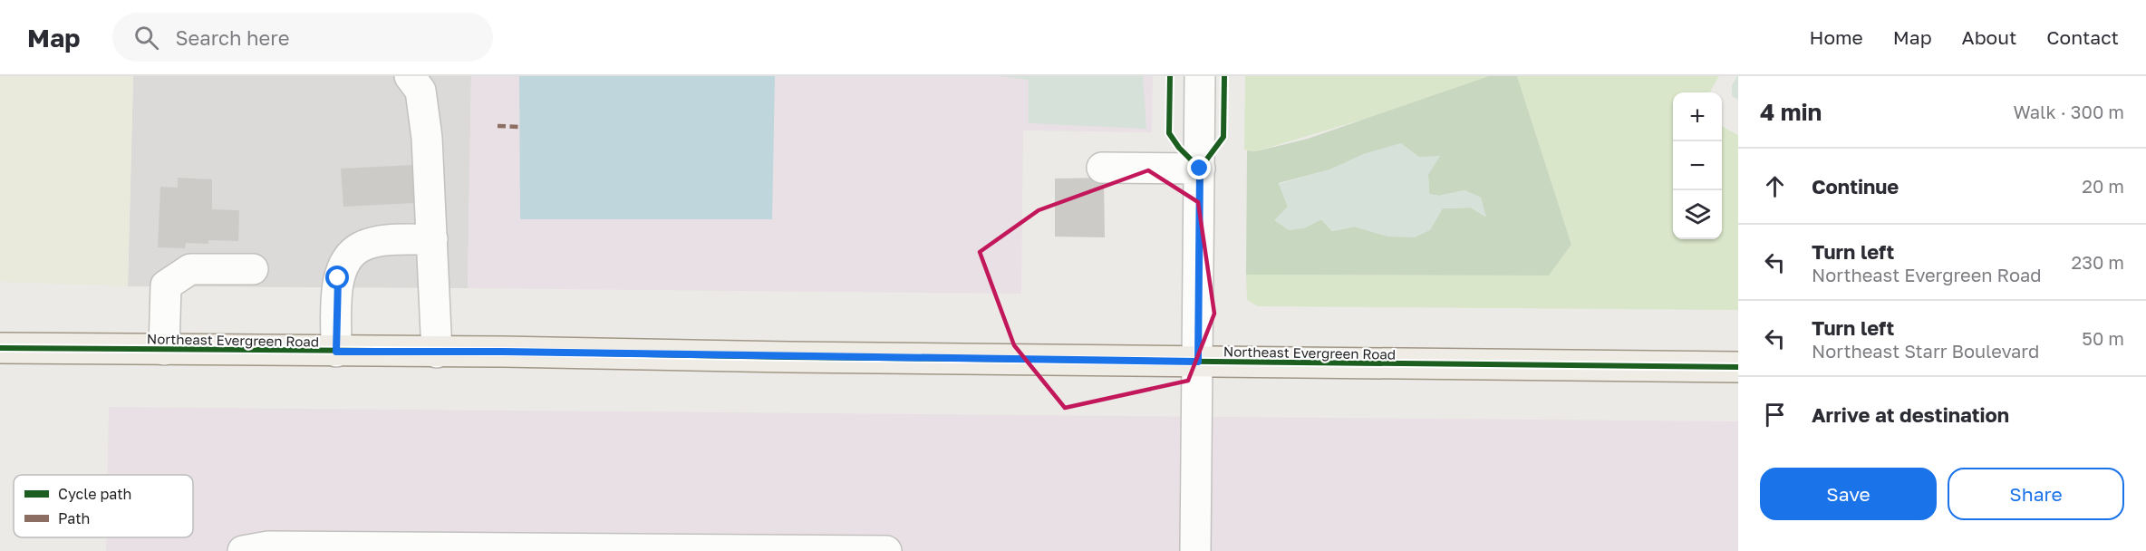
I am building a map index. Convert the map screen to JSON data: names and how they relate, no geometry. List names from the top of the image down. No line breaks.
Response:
{"streets":{"main road":["Northeast Evergreen Road"]},"legend":["Cycle path","Path"],"page":{"header":"Map","search":"Search here","nav":["Home","Map","About","Contact"],"heading":["4 min","Walk · 300 m"],"map_buttons":["+","−"],"list":[["Continue","20 m"],["Turn left","Northeast Evergreen Road","230 m"],["Turn left","Northeast Starr Boulevard","50 m"],"Arrive at destination"],"buttons":["Save","Share"]}}
